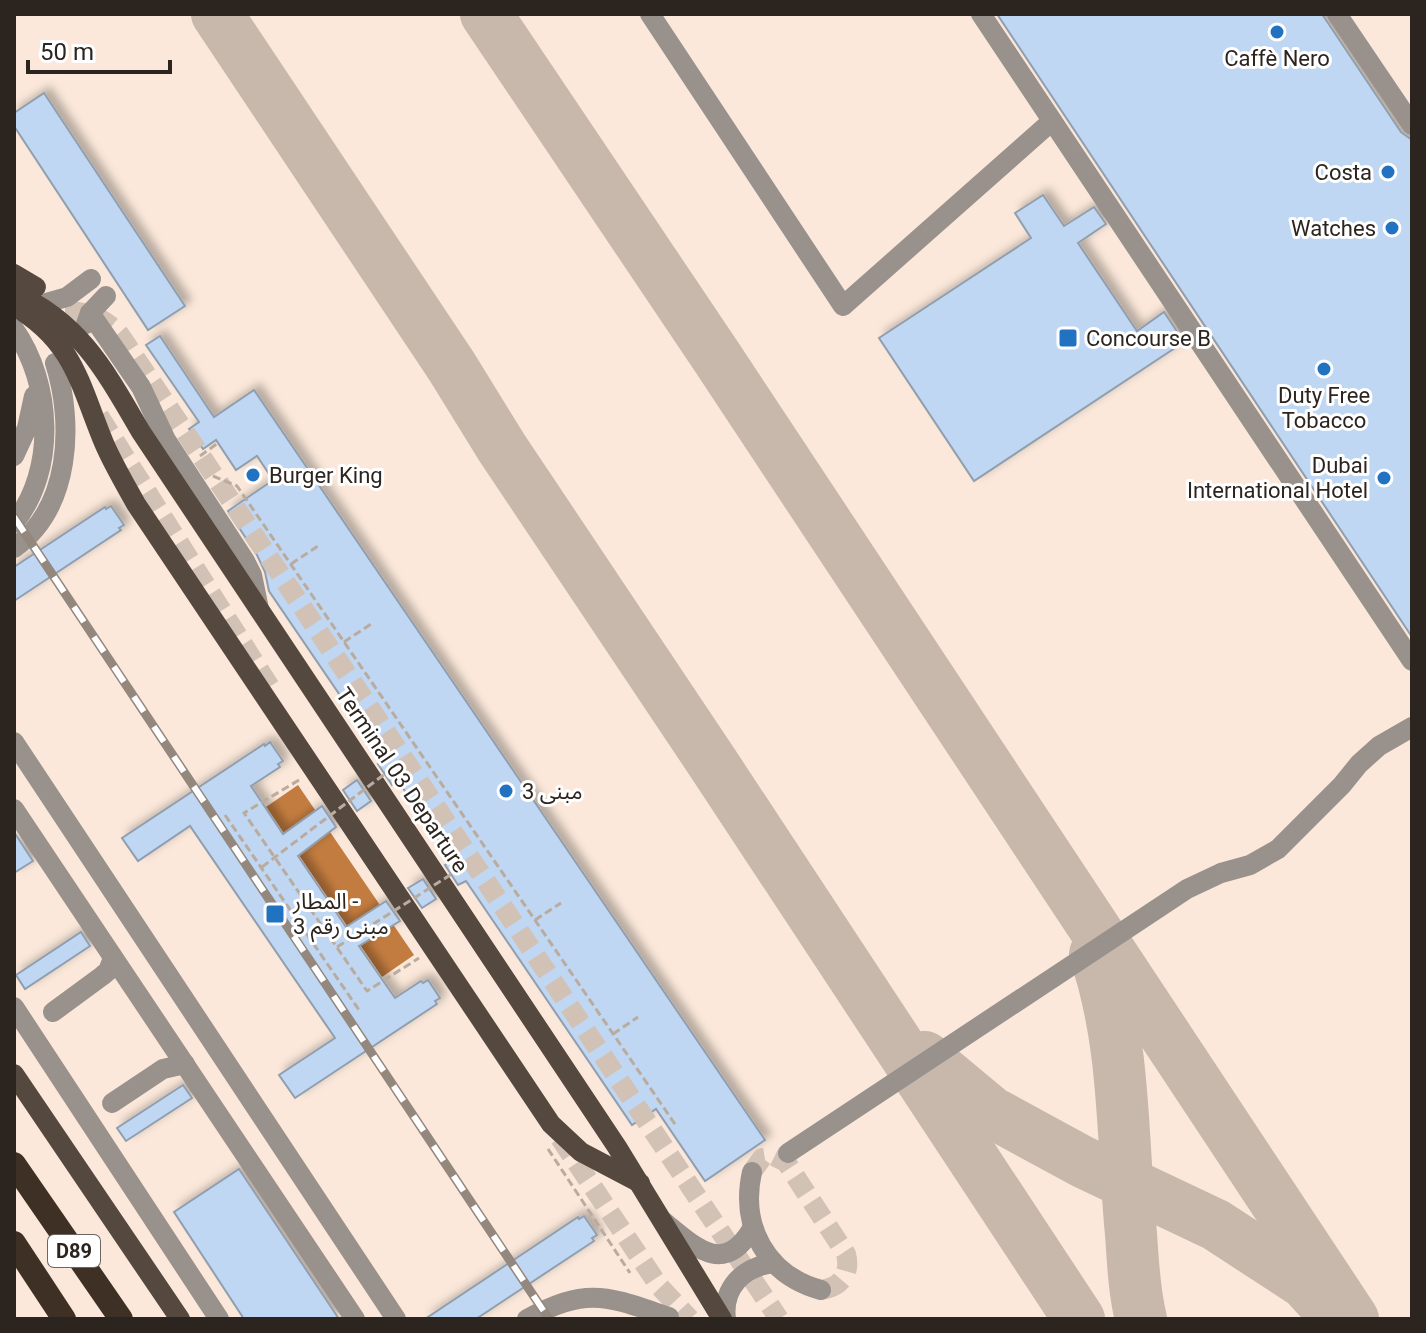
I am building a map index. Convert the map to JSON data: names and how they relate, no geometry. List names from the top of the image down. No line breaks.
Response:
{"streets":{"highway":["D89"],"main road":["Terminal 03 Departure"]},"places":{"other":["Caffè Nero","Costa","Watches","Duty Free Tobacco","Burger King","Dubai International Hotel","مبنى 3"],"transit":["Concourse B","المطار - مبنى رقم 3"]},"scale_bar":"50 m"}
